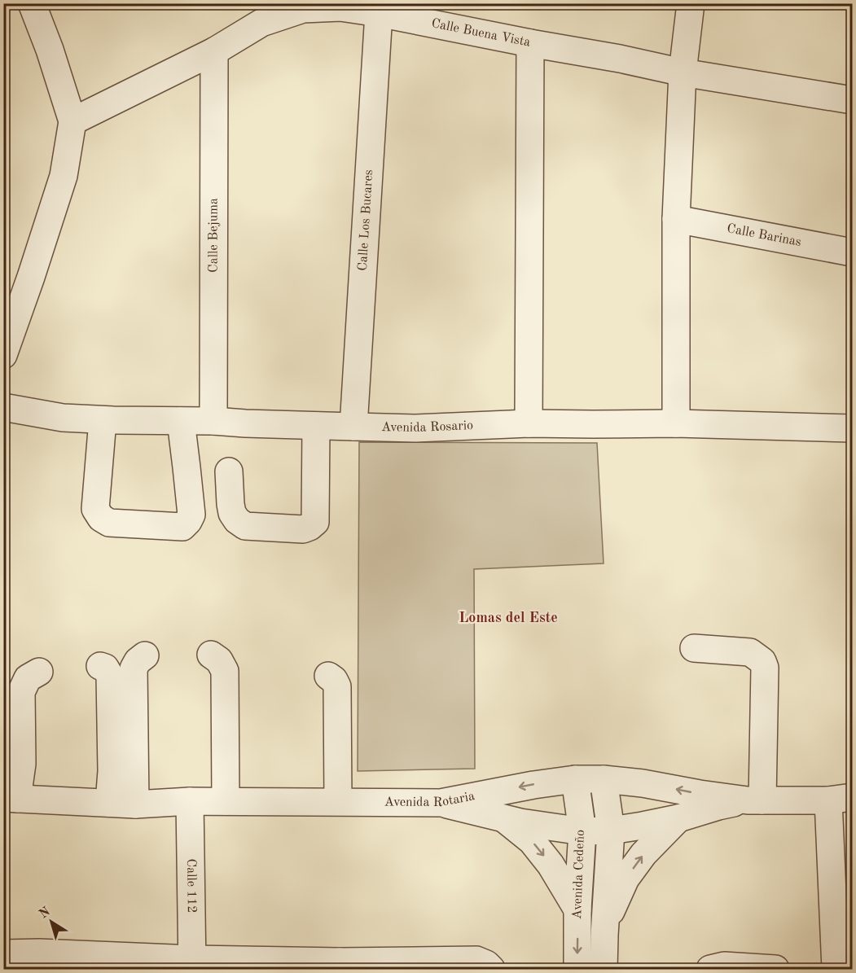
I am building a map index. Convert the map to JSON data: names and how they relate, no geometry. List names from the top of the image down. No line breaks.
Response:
{"streets":{"street":["Calle Buena Vista","Calle Los Bucares","Calle Barinas","Calle Bejuma","Avenida Rosario","Avenida Rotaria","Avenida Cedeño","Calle 112"]},"crossings":[["Calle Buena Vista","Calle Los Bucares"],["Calle Buena Vista","Calle Bejuma"],["Calle Los Bucares","Avenida Rosario"],["Calle Bejuma","Avenida Rosario"],["Avenida Rotaria","Avenida Cedeño"],["Avenida Rotaria","Calle 112"]],"districts":["Lomas del Este"],"north":"top left"}
